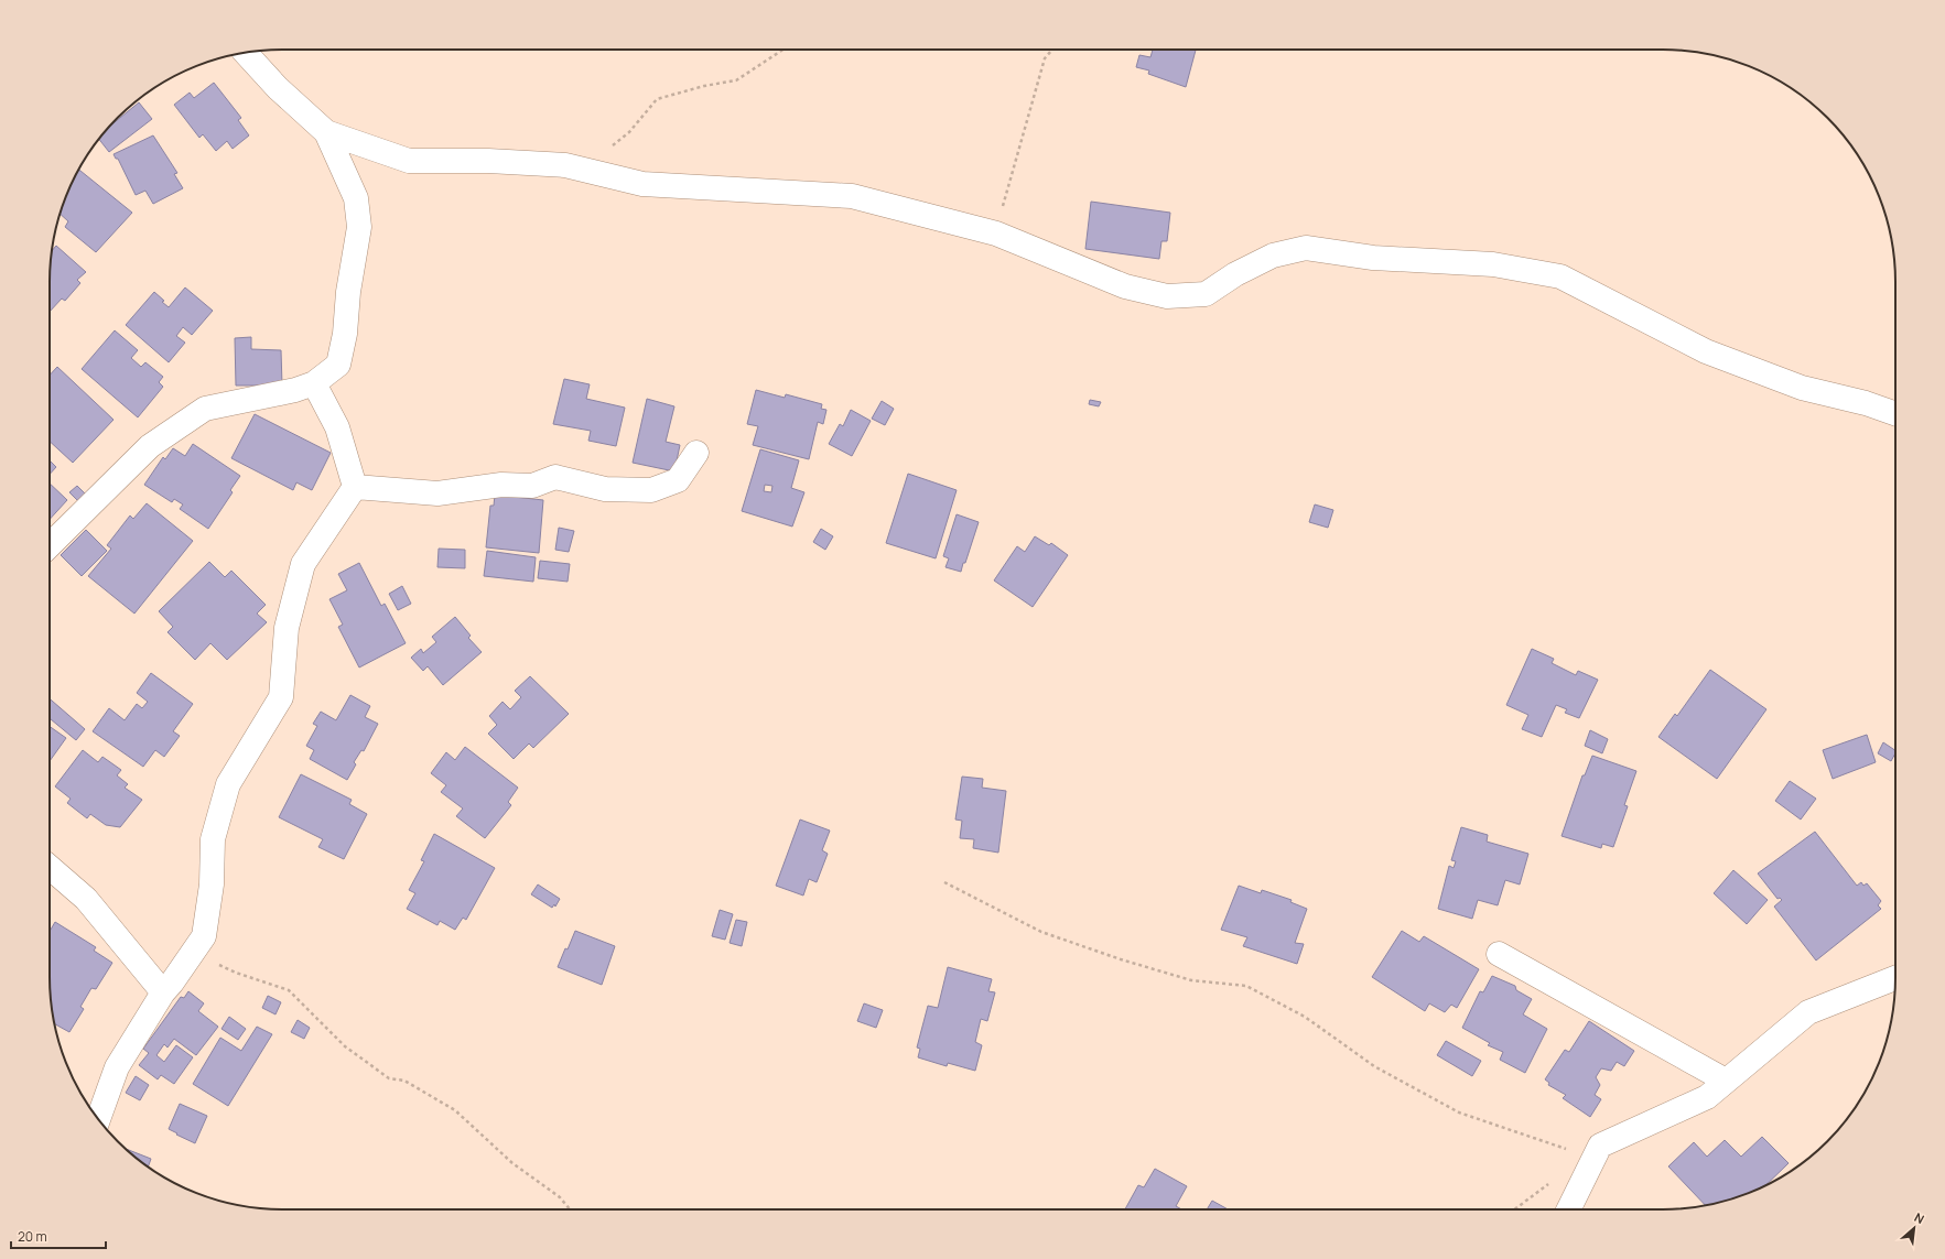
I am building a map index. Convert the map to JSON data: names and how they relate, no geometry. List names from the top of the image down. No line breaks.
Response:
{"scale_bar":"20 m","north":"top right"}
